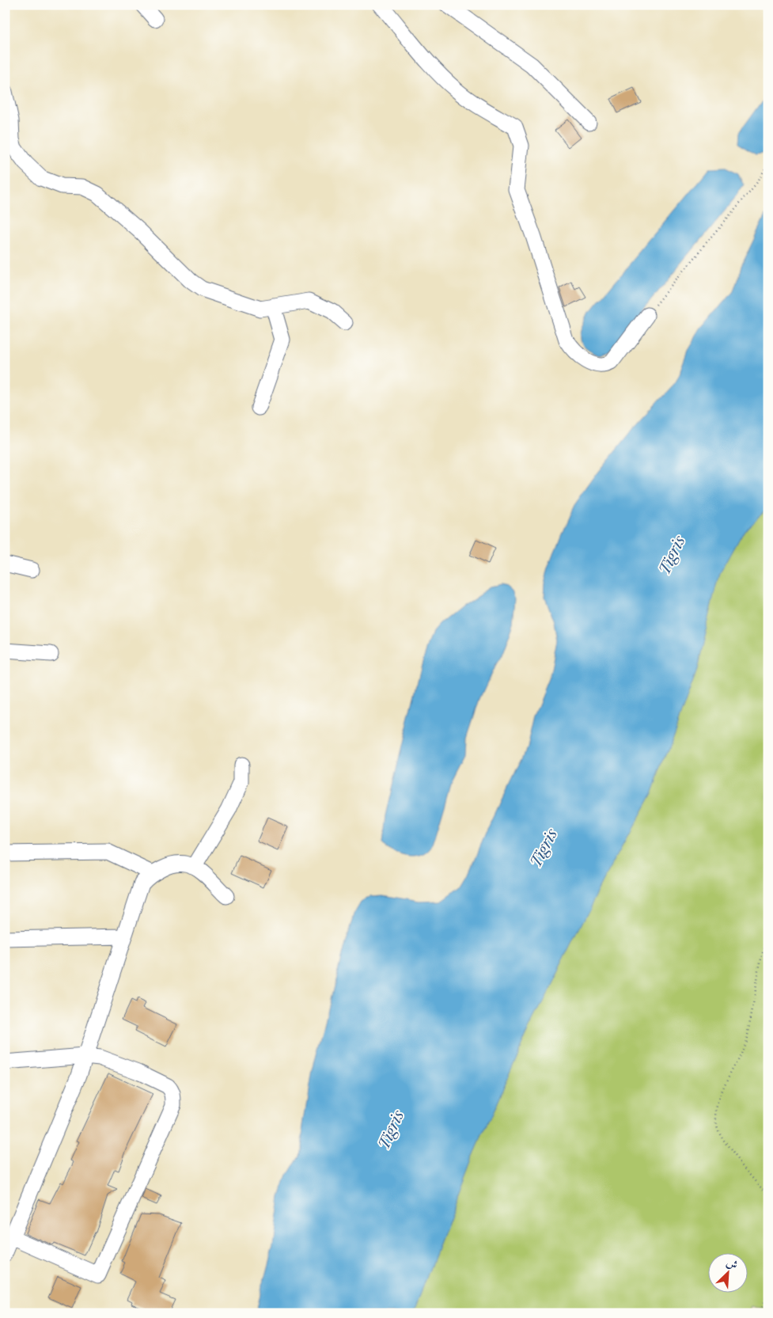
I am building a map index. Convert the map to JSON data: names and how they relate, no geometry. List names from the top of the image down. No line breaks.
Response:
{"water":["Tigris"],"north":"top right"}
